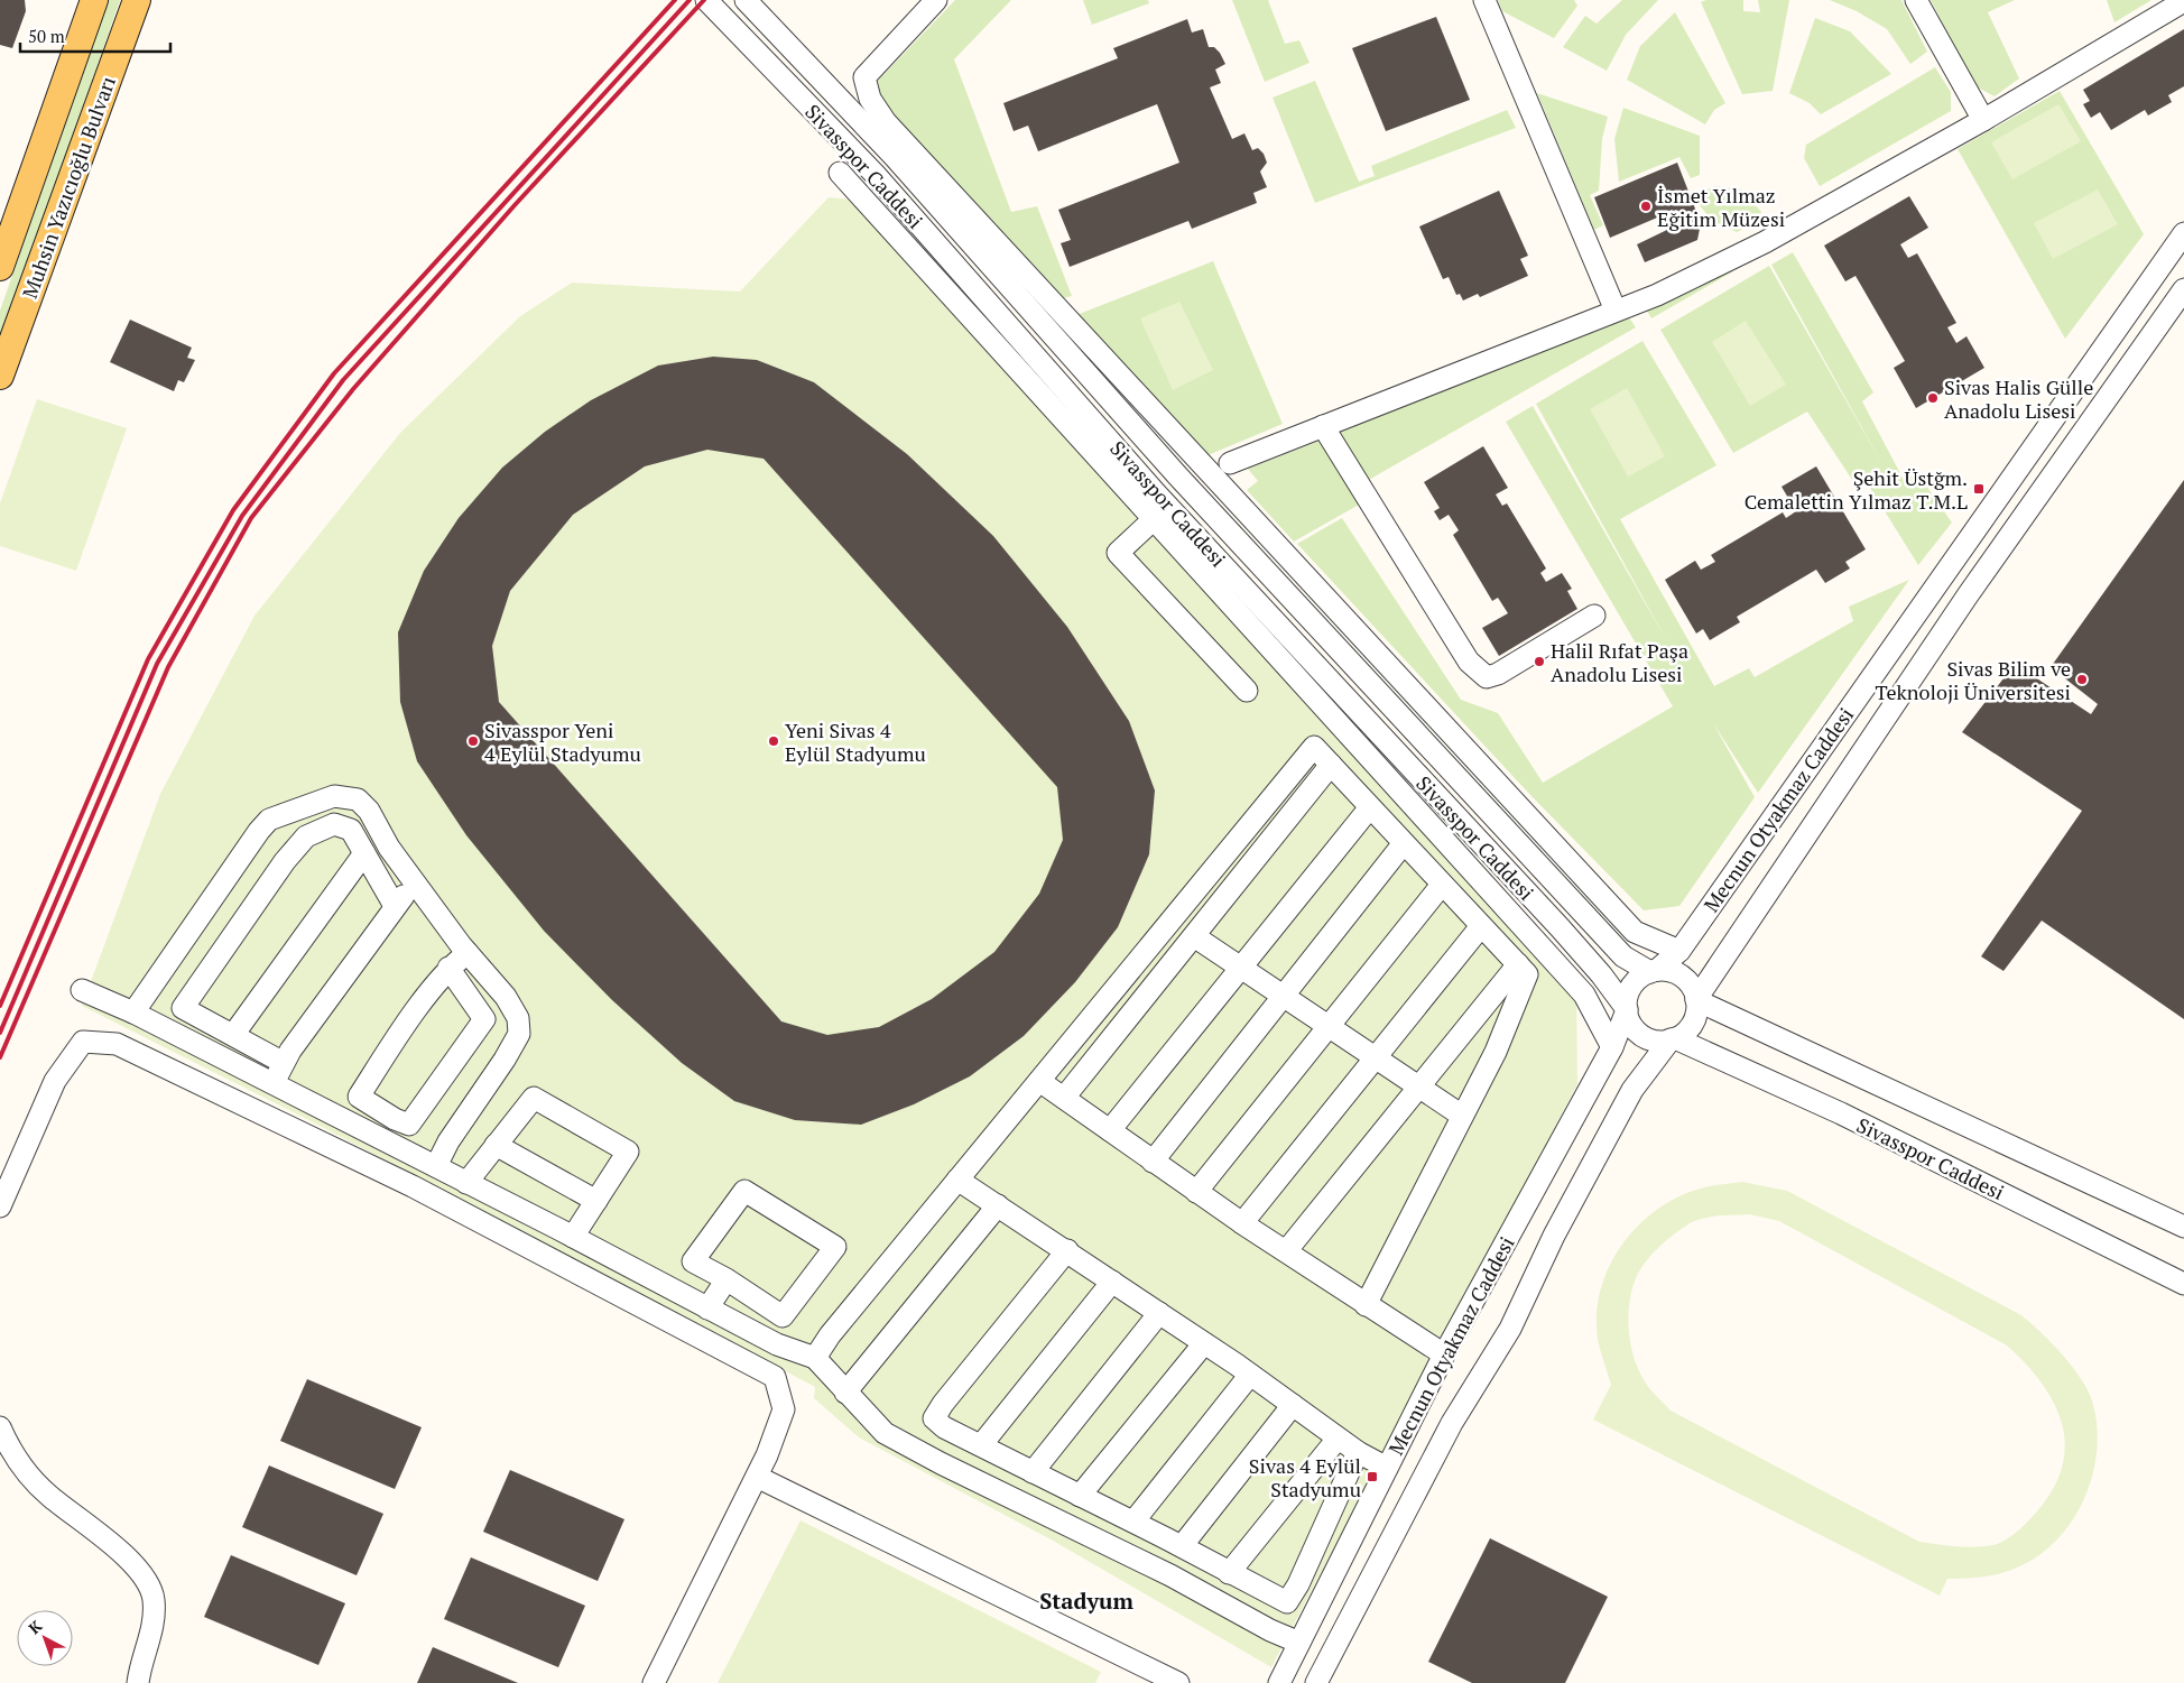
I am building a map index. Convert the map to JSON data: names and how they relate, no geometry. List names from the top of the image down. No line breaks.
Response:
{"streets":{"main road":["Muhsin Yazıcıoğlu Bulvarı"],"street":["Sivasspor Caddesi","Mecnun Otyakmaz Caddesi"]},"crossings":[["Sivasspor Caddesi","Mecnun Otyakmaz Caddesi"]],"districts":["Stadyum"],"places":{"other":["İsmet Yılmaz Eğitim Müzesi","Sivas Halis Gülle Anadolu Lisesi","Halil Rıfat Paşa Anadolu Lisesi","Sivas Bilim ve Teknoloji Üniversitesi","Sivasspor Yeni 4 Eylül Stadyumu","Yeni Sivas 4 Eylül Stadyumu"],"transit":["Şehit Üstğm. Cemalettin Yılmaz T.M.L","Sivas 4 Eylül Stadyumu"]},"scale_bar":"50 m","north":"top left"}
